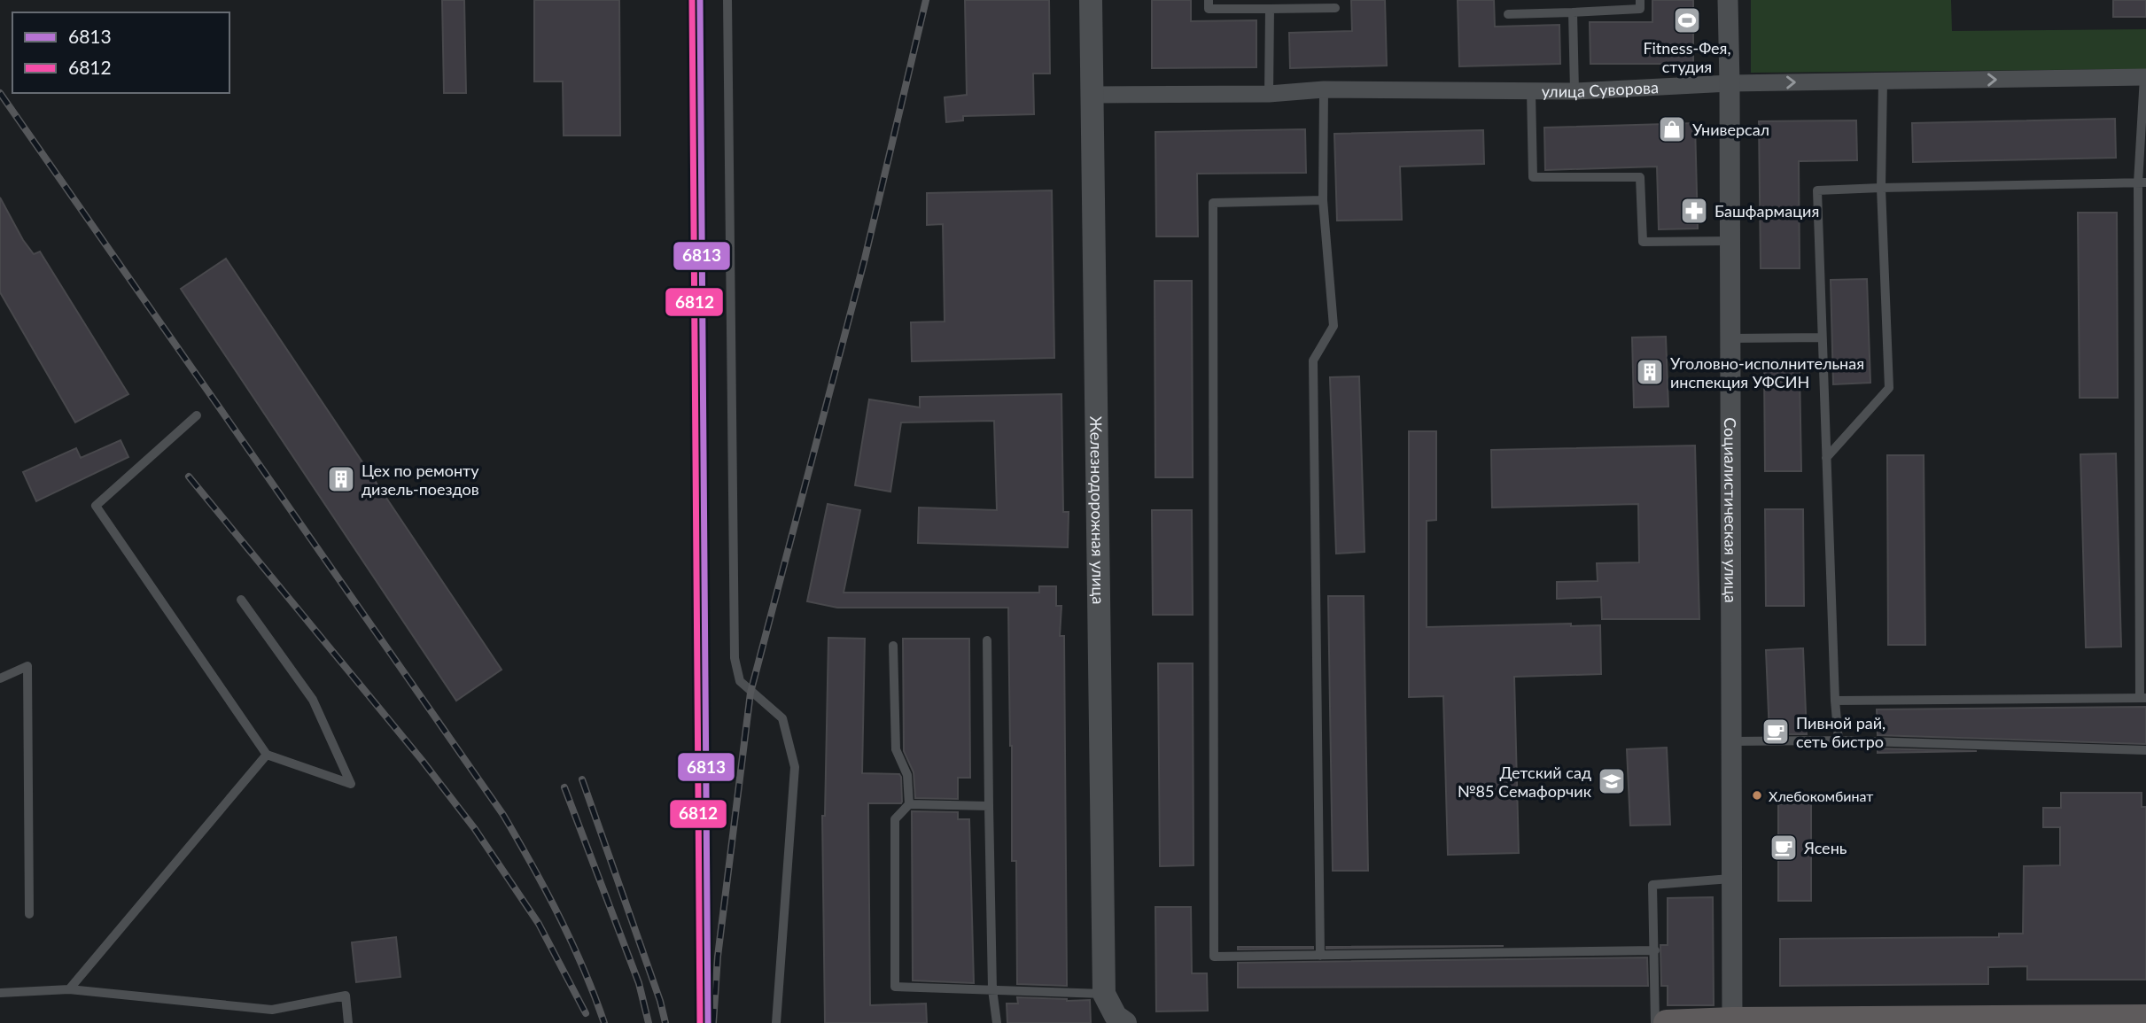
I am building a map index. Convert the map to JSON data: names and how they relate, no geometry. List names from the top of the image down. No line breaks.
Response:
{"streets":{"main road":["Железнодорожная улица"],"street":["улица Суворова","Социалистическая улица"]},"crossings":[["улица Суворова","Железнодорожная улица"],["улица Суворова","Социалистическая улица"]],"one_way":["улица Суворова"],"places":{"sports":["Fitness-Фея, студия"],"shop":["Универсал"],"pharmacy":["Башфармация"],"building":["Уголовно-исполнительная инспекция УФСИН","Цех по ремонту дизель-поездов"],"cafe":["Пивной рай, сеть бистро","Ясень"],"school or university":["Детский сад №85 Семафорчик"],"other":["Хлебокомбинат"]},"lines":["transit line 6813","transit line 6812"],"legend":["6813","6812"]}
